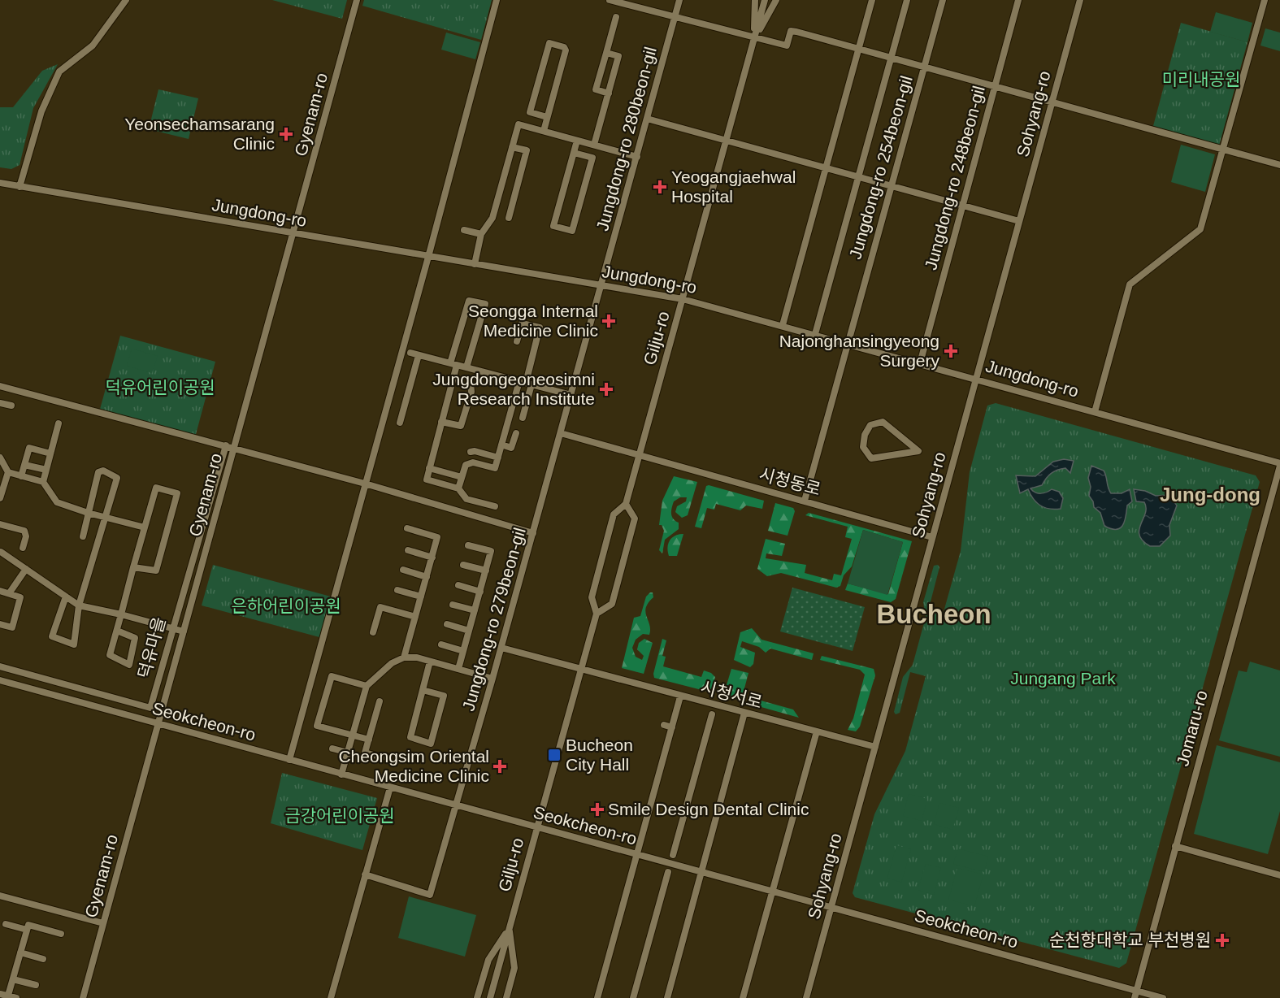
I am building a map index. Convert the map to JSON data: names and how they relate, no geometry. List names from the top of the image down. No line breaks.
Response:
{"streets":{"street":["Sohyang-ro","Gyenam-ro","Jungdong-ro 280beon-gil","Jungdong-ro 254beon-gil","Jungdong-ro 248beon-gil","Jungdong-ro","Gilju-ro","시청동로","Jungdong-ro 279beon-gil","덕유마을","시청서로","Seokcheon-ro","Jomaru-ro"]},"crossings":[["Sohyang-ro","Jungdong-ro"],["Sohyang-ro","시청동로"],["Sohyang-ro","시청서로"],["Sohyang-ro","Seokcheon-ro"],["Gyenam-ro","Jungdong-ro"],["Gyenam-ro","Seokcheon-ro"],["Jungdong-ro 280beon-gil","Jungdong-ro"],["Jungdong-ro 280beon-gil","Jungdong-ro 279beon-gil"],["Jungdong-ro 254beon-gil","Jungdong-ro"],["Jungdong-ro 254beon-gil","시청동로"],["Jungdong-ro 248beon-gil","Jungdong-ro"],["Jungdong-ro","Gilju-ro"],["Jungdong-ro","Jungdong-ro 279beon-gil"],["Jungdong-ro","Jomaru-ro"],["Gilju-ro","시청동로"],["Gilju-ro","시청서로"],["Gilju-ro","Seokcheon-ro"],["시청동로","Jungdong-ro 279beon-gil"],["Jungdong-ro 279beon-gil","시청서로"],["Jungdong-ro 279beon-gil","Seokcheon-ro"],["Seokcheon-ro","Jomaru-ro"]],"districts":["Jung-dong","Bucheon"],"parks":["미리내공원","덕유어린이공원","은하어린이공원","Jungang Park","금강어린이공원"],"places":{"health":["Yeonsechamsarang Clinic","Yeogangjaehwal Hospital","Seongga Internal Medicine Clinic","Najonghansingyeong Surgery","Jungdongeoneosimni Research Institute","Cheongsim Oriental Medicine Clinic","Smile Design Dental Clinic","순천향대학교 부천병원"],"transit":["Bucheon City Hall"]}}
